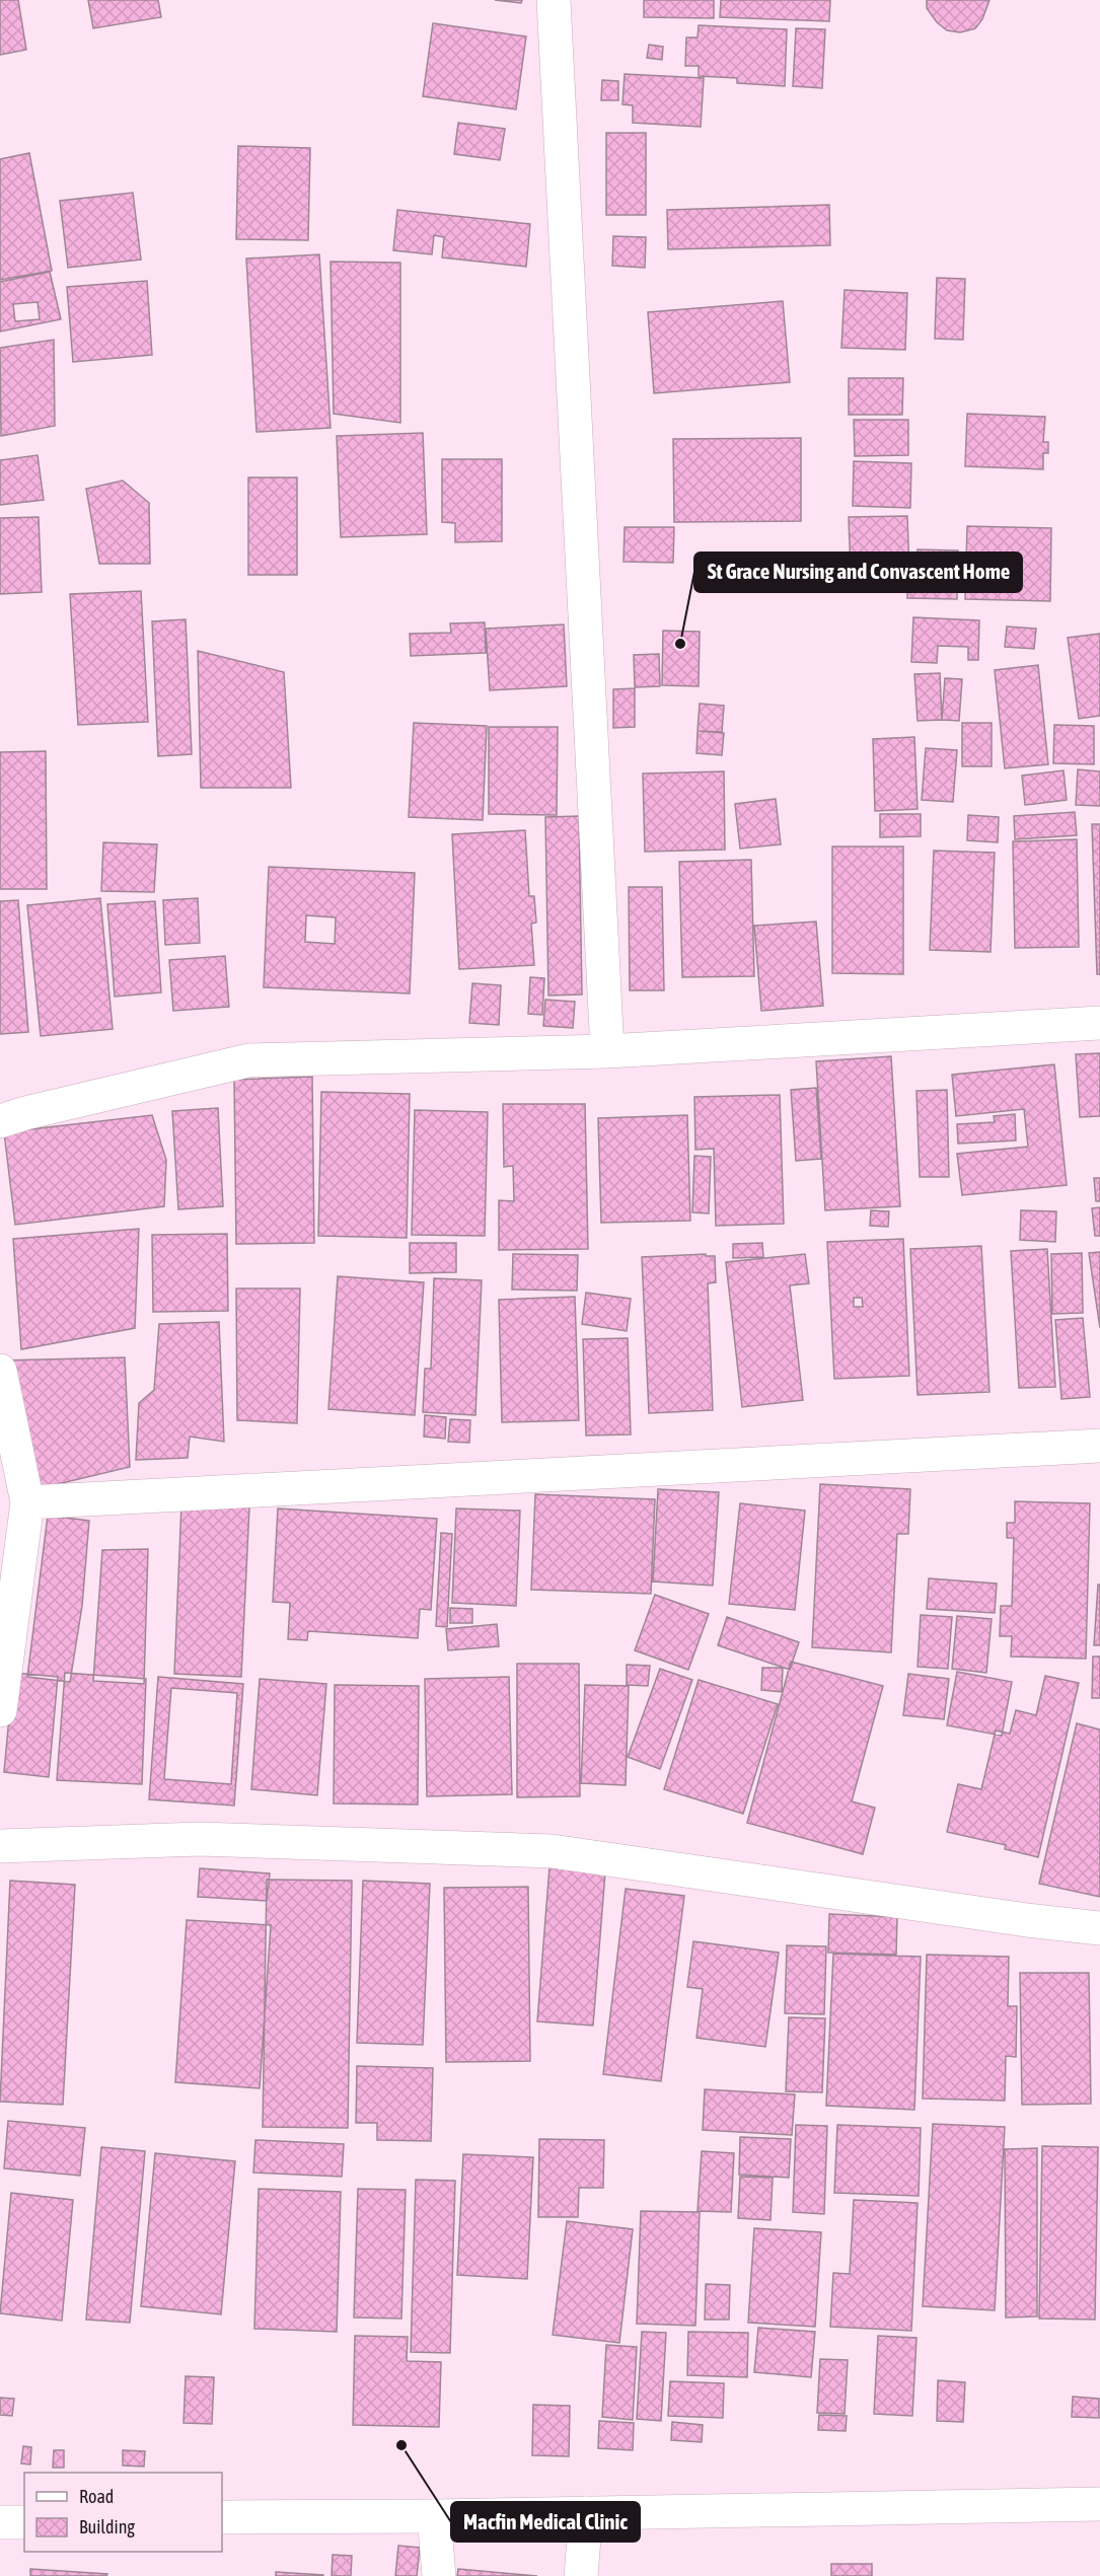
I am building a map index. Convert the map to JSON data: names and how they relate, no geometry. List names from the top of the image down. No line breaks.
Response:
{"places":["St Grace Nursing and Convascent Home","Macfin Medical Clinic"],"legend":["Road","Building"]}
